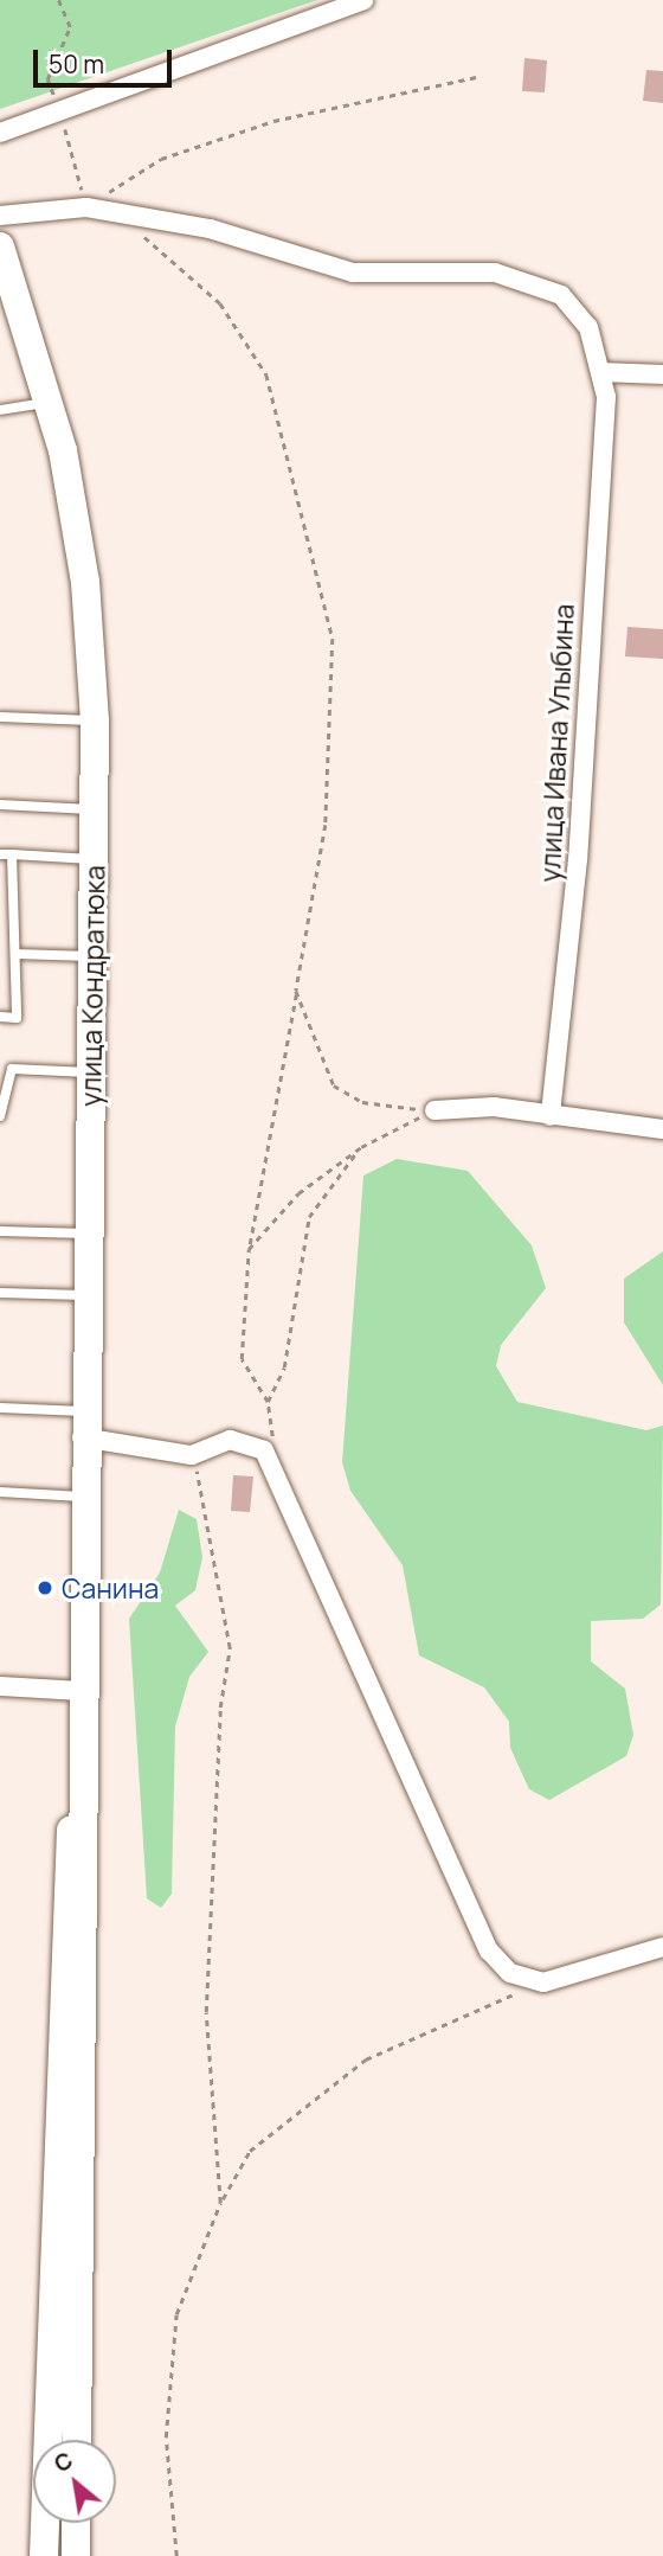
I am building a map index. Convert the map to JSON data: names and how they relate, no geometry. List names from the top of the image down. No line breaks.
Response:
{"streets":{"main road":["улица Кондратюка"],"street":["улица Ивана Улыбина"]},"places":["Санина"],"scale_bar":"50 m","north":"top left"}
